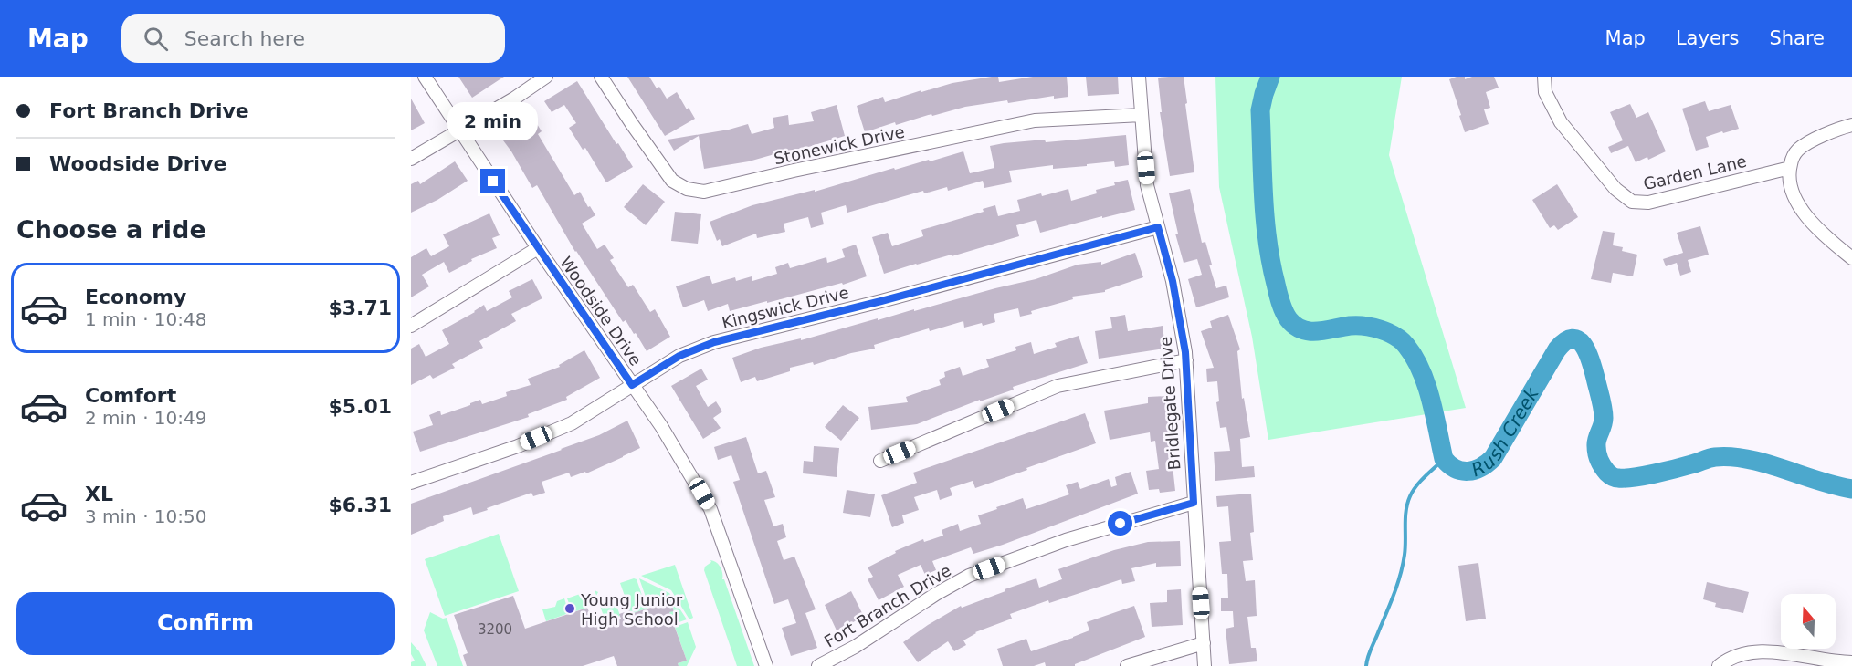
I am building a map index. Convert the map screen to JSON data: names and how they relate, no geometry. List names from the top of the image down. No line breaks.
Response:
{"streets":{"street":["Stonewick Drive","Garden Lane","Kingswick Drive","Woodside Drive","Bridlegate Drive","Fort Branch Drive"]},"crossings":[["Stonewick Drive","Bridlegate Drive"],["Kingswick Drive","Woodside Drive"],["Kingswick Drive","Bridlegate Drive"],["Bridlegate Drive","Fort Branch Drive"]],"water":["Rush Creek"],"places":["Young Junior High School"],"house_numbers":["3200"],"north":"top","page":{"header":"Map","search":"Search here","nav":["Map","Layers","Share"],"banner":["Fort Branch Drive","Woodside Drive"],"bubble":"2 min","heading":"Choose a ride","list":[{"name":"Economy","note":"1 min · 10:48","value":"$3.71"},{"name":"Comfort","note":"2 min · 10:49","value":"$5.01"},{"name":"XL","note":"3 min · 10:50","value":"$6.31"}],"buttons":"Confirm"}}
